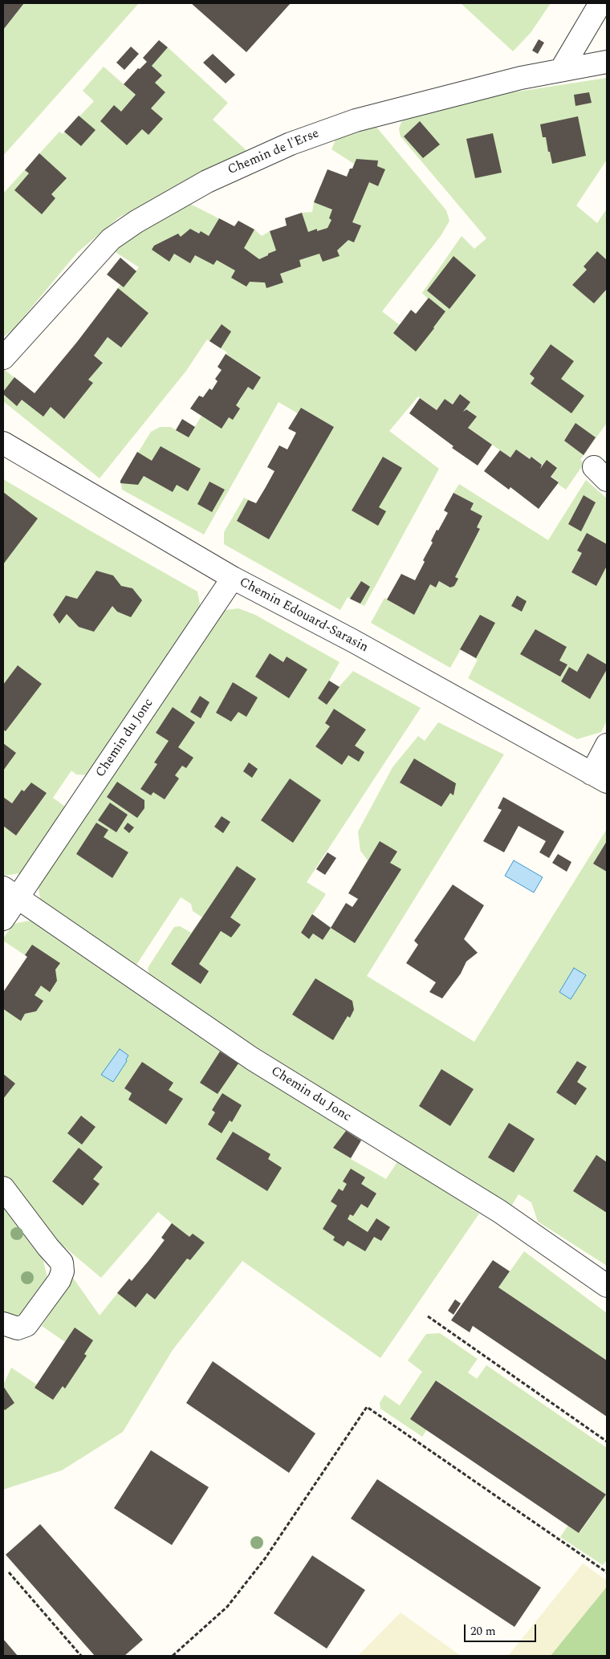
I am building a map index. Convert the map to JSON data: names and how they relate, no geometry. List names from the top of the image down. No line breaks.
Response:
{"streets":{"street":["Chemin de l'Erse","Chemin Edouard-Sarasin","Chemin du Jonc"]},"crossings":[["Chemin Edouard-Sarasin","Chemin du Jonc"]],"scale_bar":"20 m"}
